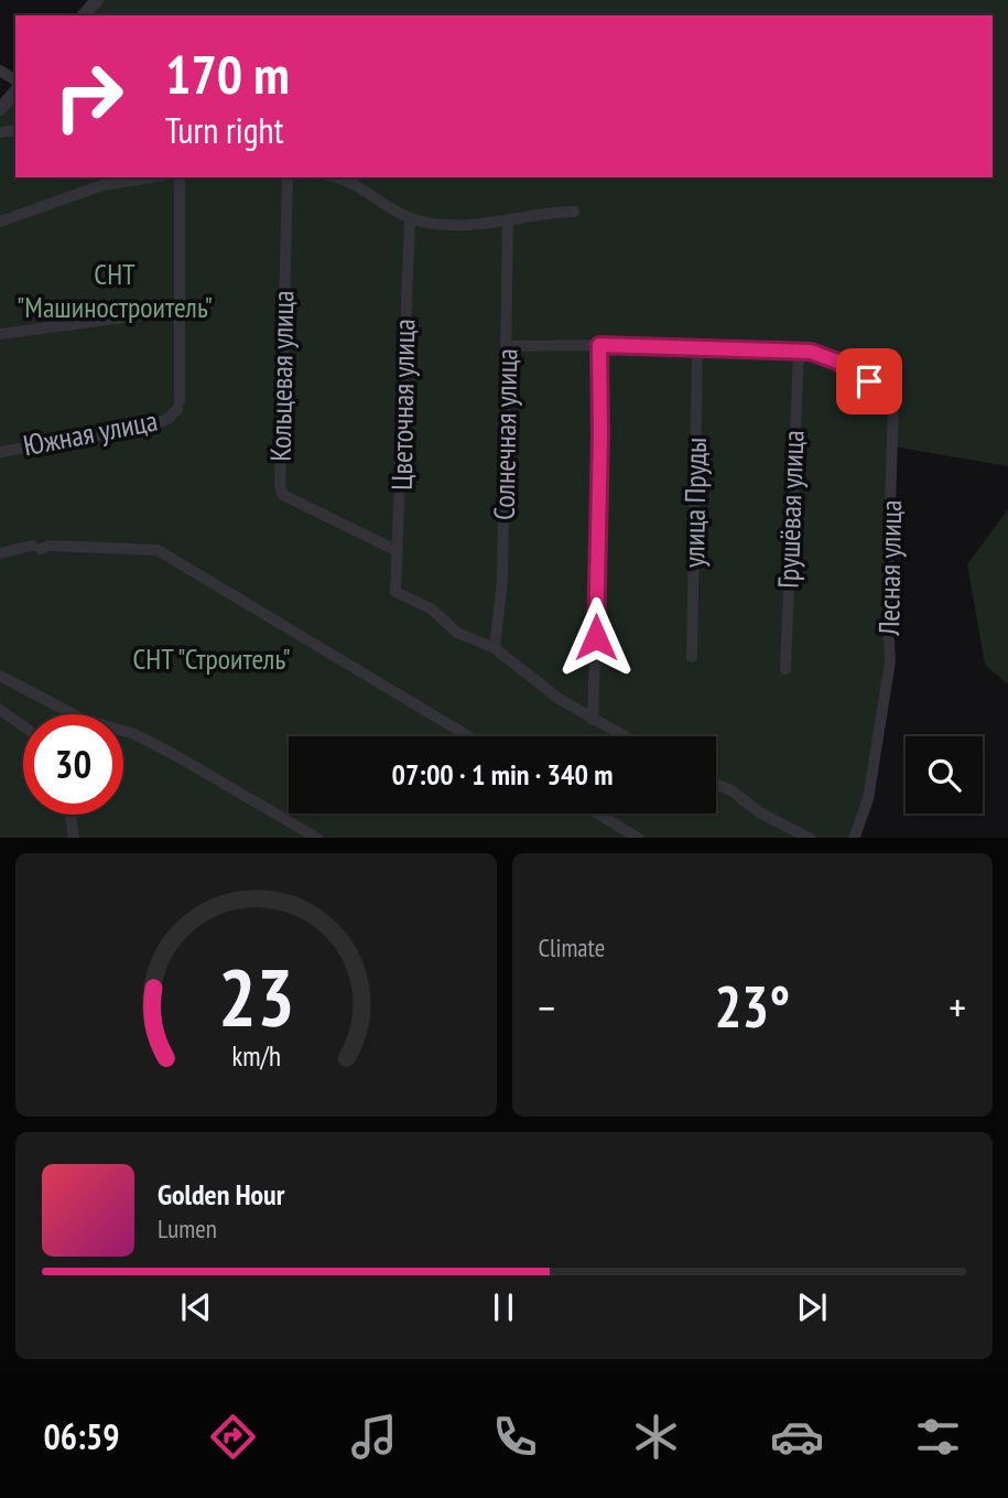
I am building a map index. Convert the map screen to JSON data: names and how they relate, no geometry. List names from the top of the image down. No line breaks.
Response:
{"streets":{"street":["Кольцевая улица","Цветочная улица","Южная улица","Солнечная улица","улица Пруды","Грушёвая улица","Лесная улица"]},"crossings":[["Кольцевая улица","Цветочная улица"],["Цветочная улица","Солнечная улица"],["Грушёвая улица","Лесная улица"]],"parks":["СНТ \"Машиностроитель\"","СНТ \"Строитель\""],"page":{"turn":["170 m","Turn right"],"limit":"30","trip":"07:00 · 1 min · 340 m","tile":"Climate","heat":["−","23°","+"],"song":["Golden Hour","Lumen"],"tabs":"06:59","gauge":["23","km/h"]}}
